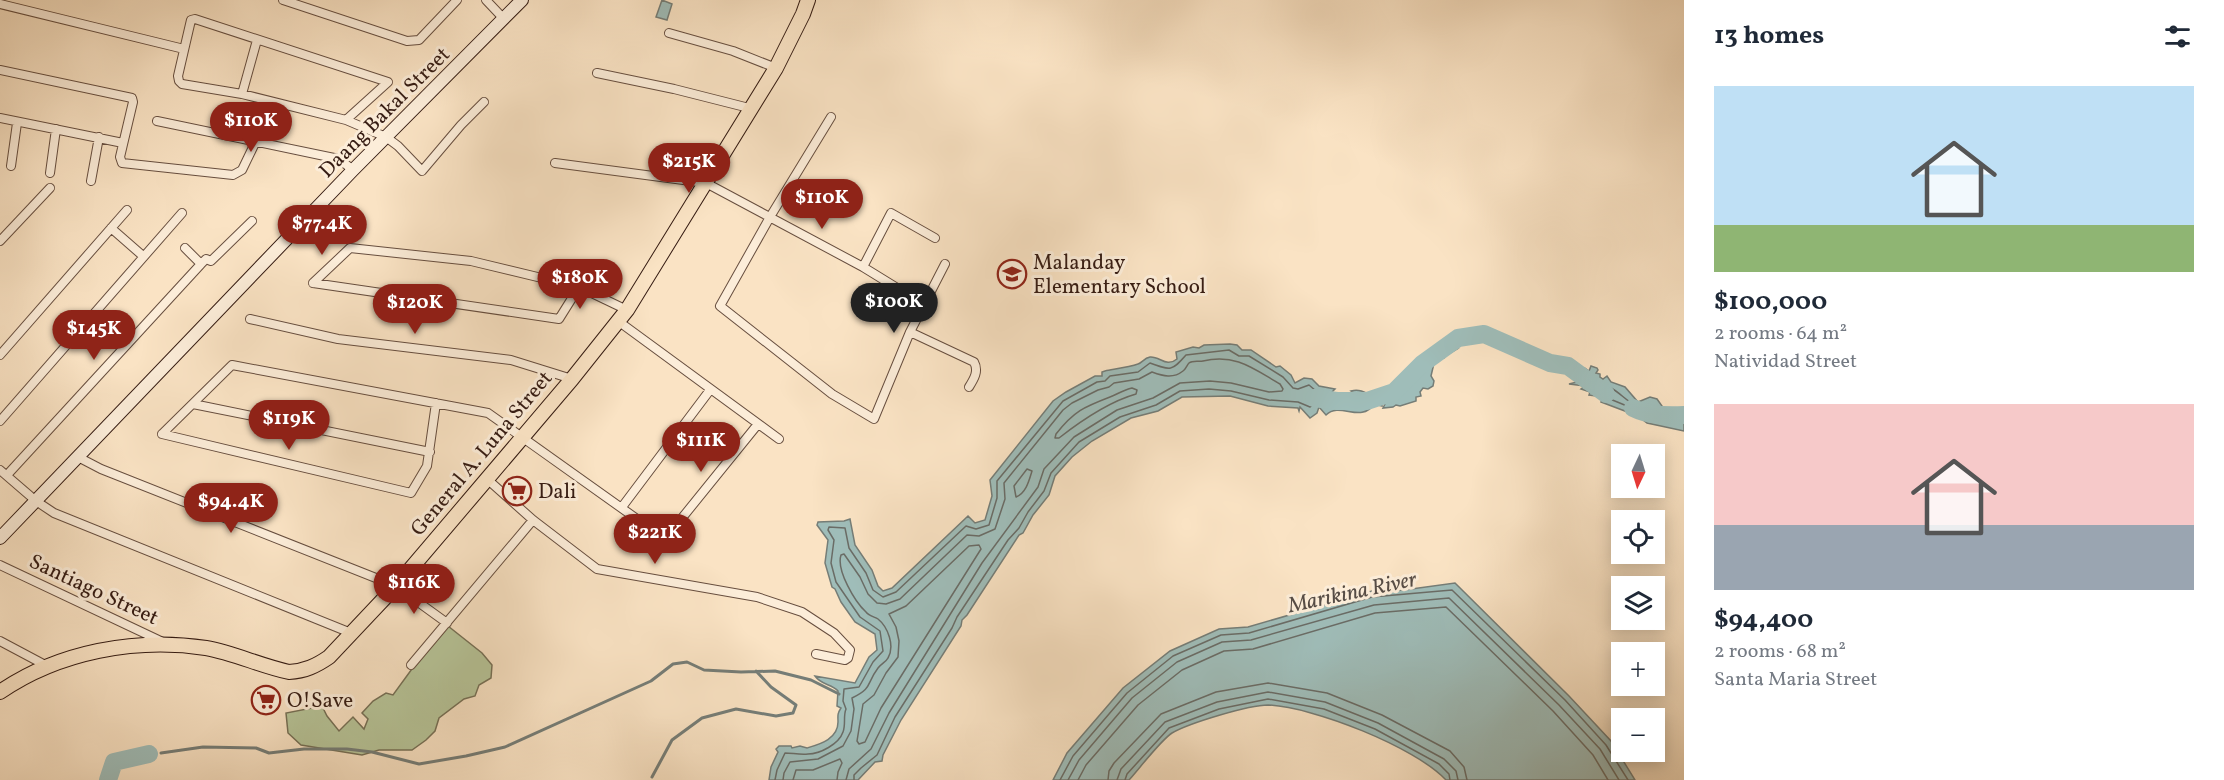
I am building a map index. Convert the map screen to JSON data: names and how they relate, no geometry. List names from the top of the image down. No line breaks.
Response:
{"streets":{"main road":["General A. Luna Street"],"street":["Daang Bakal Street","Santiago Street"]},"crossings":[["General A. Luna Street","Santiago Street"]],"water":["Marikina River"],"places":{"school or university":["Malanday Elementary School"],"supermarket":["Dali","O!Save"]},"north":"bottom","page":{"heading":"13 homes","list":[{"name":"$100,000","note":"2 rooms · 64 m² · Natividad Street"},{"name":"$94,400","note":"2 rooms · 68 m² · Santa Maria Street"}],"price":["$110K","$215K","$110K","$77.4K","$180K","$100K","$120K","$145K","$119K","$111K","$94.4K","$221K","$116K"],"map_buttons":["+","−"]}}
